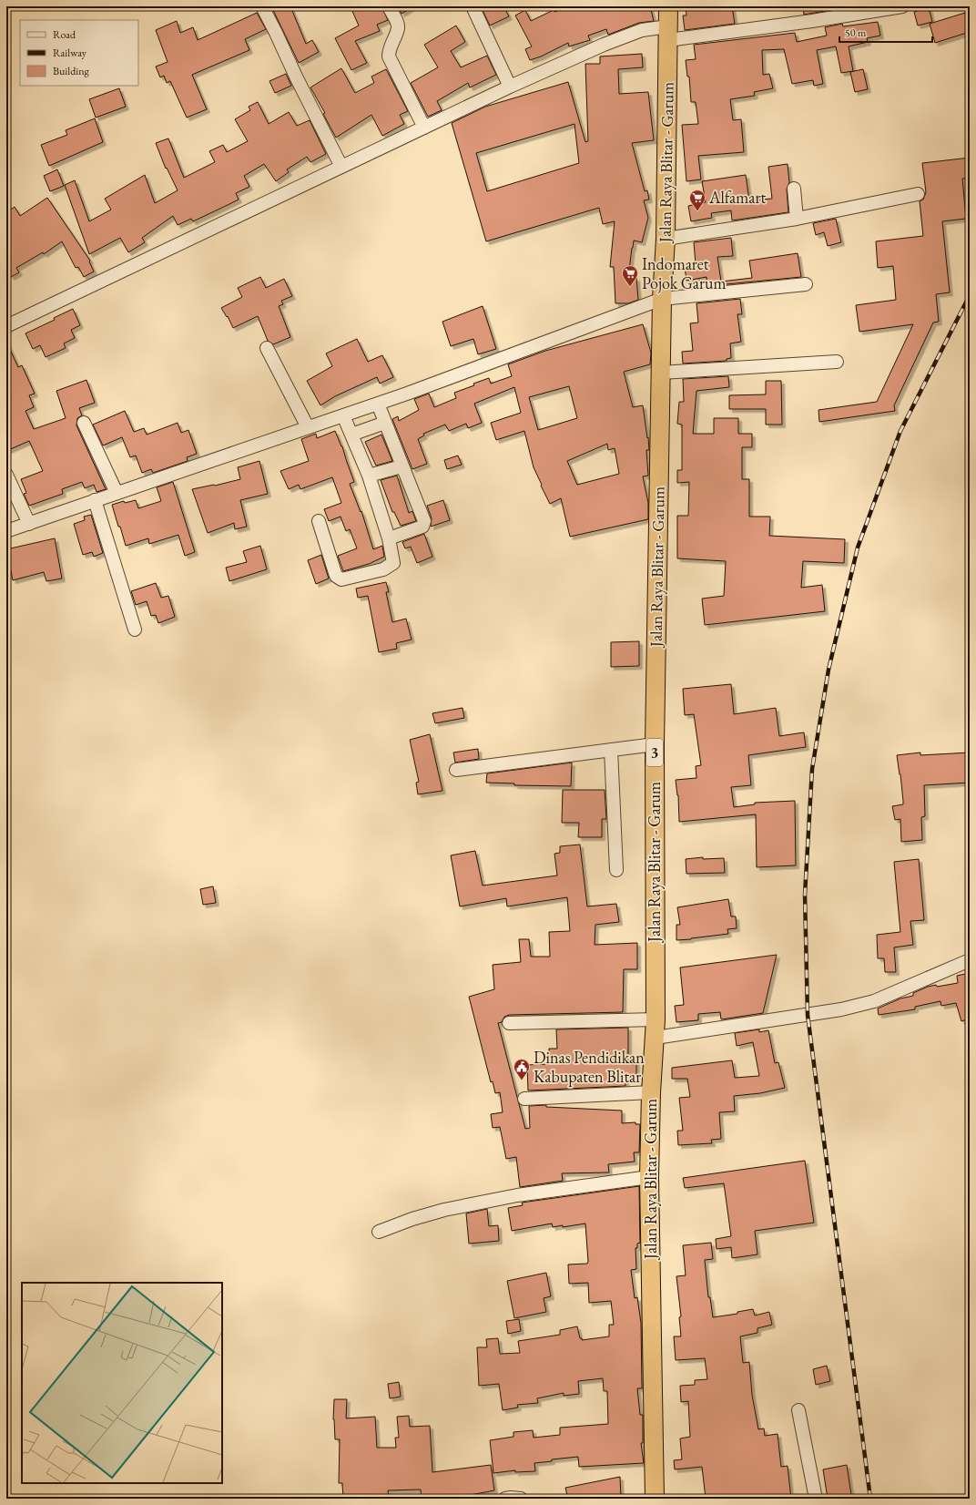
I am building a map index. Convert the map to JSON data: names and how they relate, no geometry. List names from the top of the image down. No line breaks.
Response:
{"streets":{"highway":["Jalan Raya Blitar - Garum","3"]},"places":{"supermarket":["Alfamart","Indomaret Pojok Garum"],"public building":["Dinas Pendidikan Kabupaten Blitar"]},"legend":["Road","Railway","Building"],"scale_bar":"50 m"}
